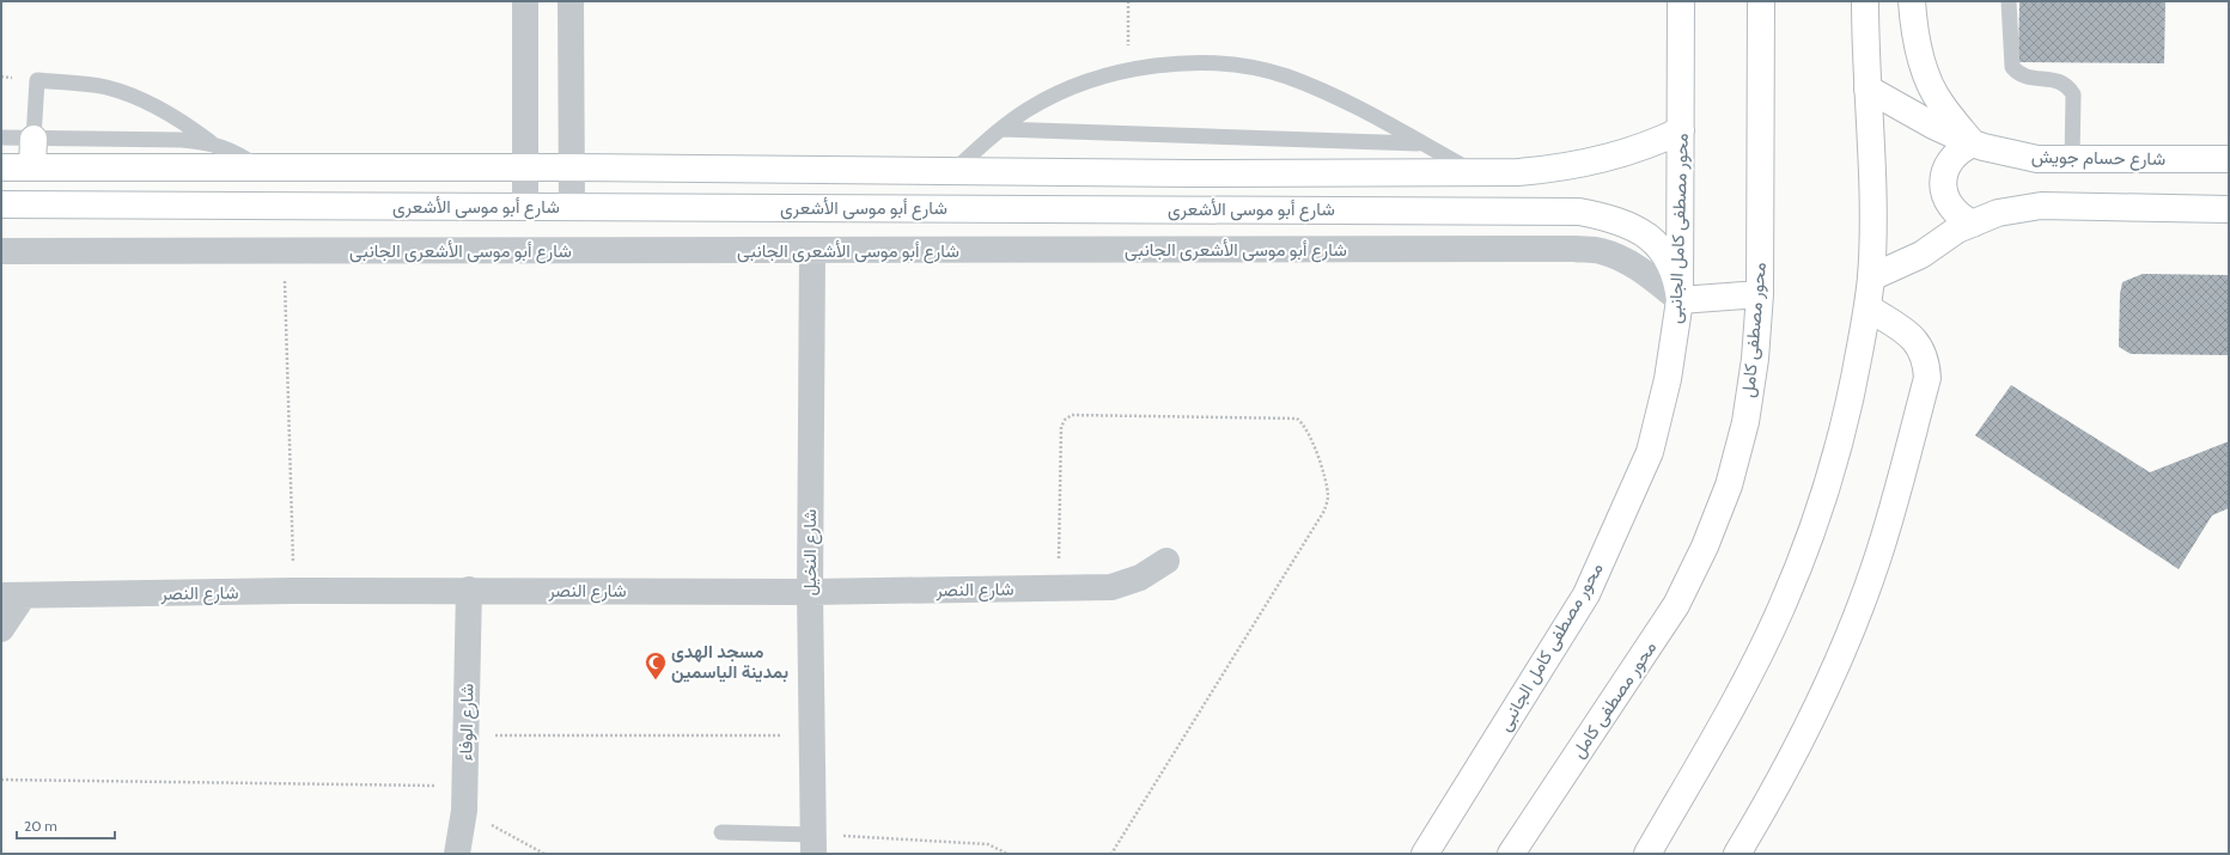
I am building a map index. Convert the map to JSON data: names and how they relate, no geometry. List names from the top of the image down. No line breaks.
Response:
{"streets":{"street":["شارع حسام جويش","شارع أبو موسى الأشعرى","محور مصطفى كامل الجانبى","شارع أبو موسى الأشعرى الجانبى","محور مصطفى كامل","شارع النخيل","شارع النصر","شارع الوفاء"]},"crossings":[["شارع أبو موسى الأشعرى","محور مصطفى كامل الجانبى"],["شارع أبو موسى الأشعرى","شارع أبو موسى الأشعرى الجانبى"],["محور مصطفى كامل الجانبى","شارع أبو موسى الأشعرى الجانبى"],["شارع أبو موسى الأشعرى الجانبى","شارع النخيل"],["شارع النخيل","شارع النصر"],["شارع النصر","شارع الوفاء"]],"places":{"mosque":["مسجد الهدى بمدينة الياسمين"]},"scale_bar":"20 m"}
